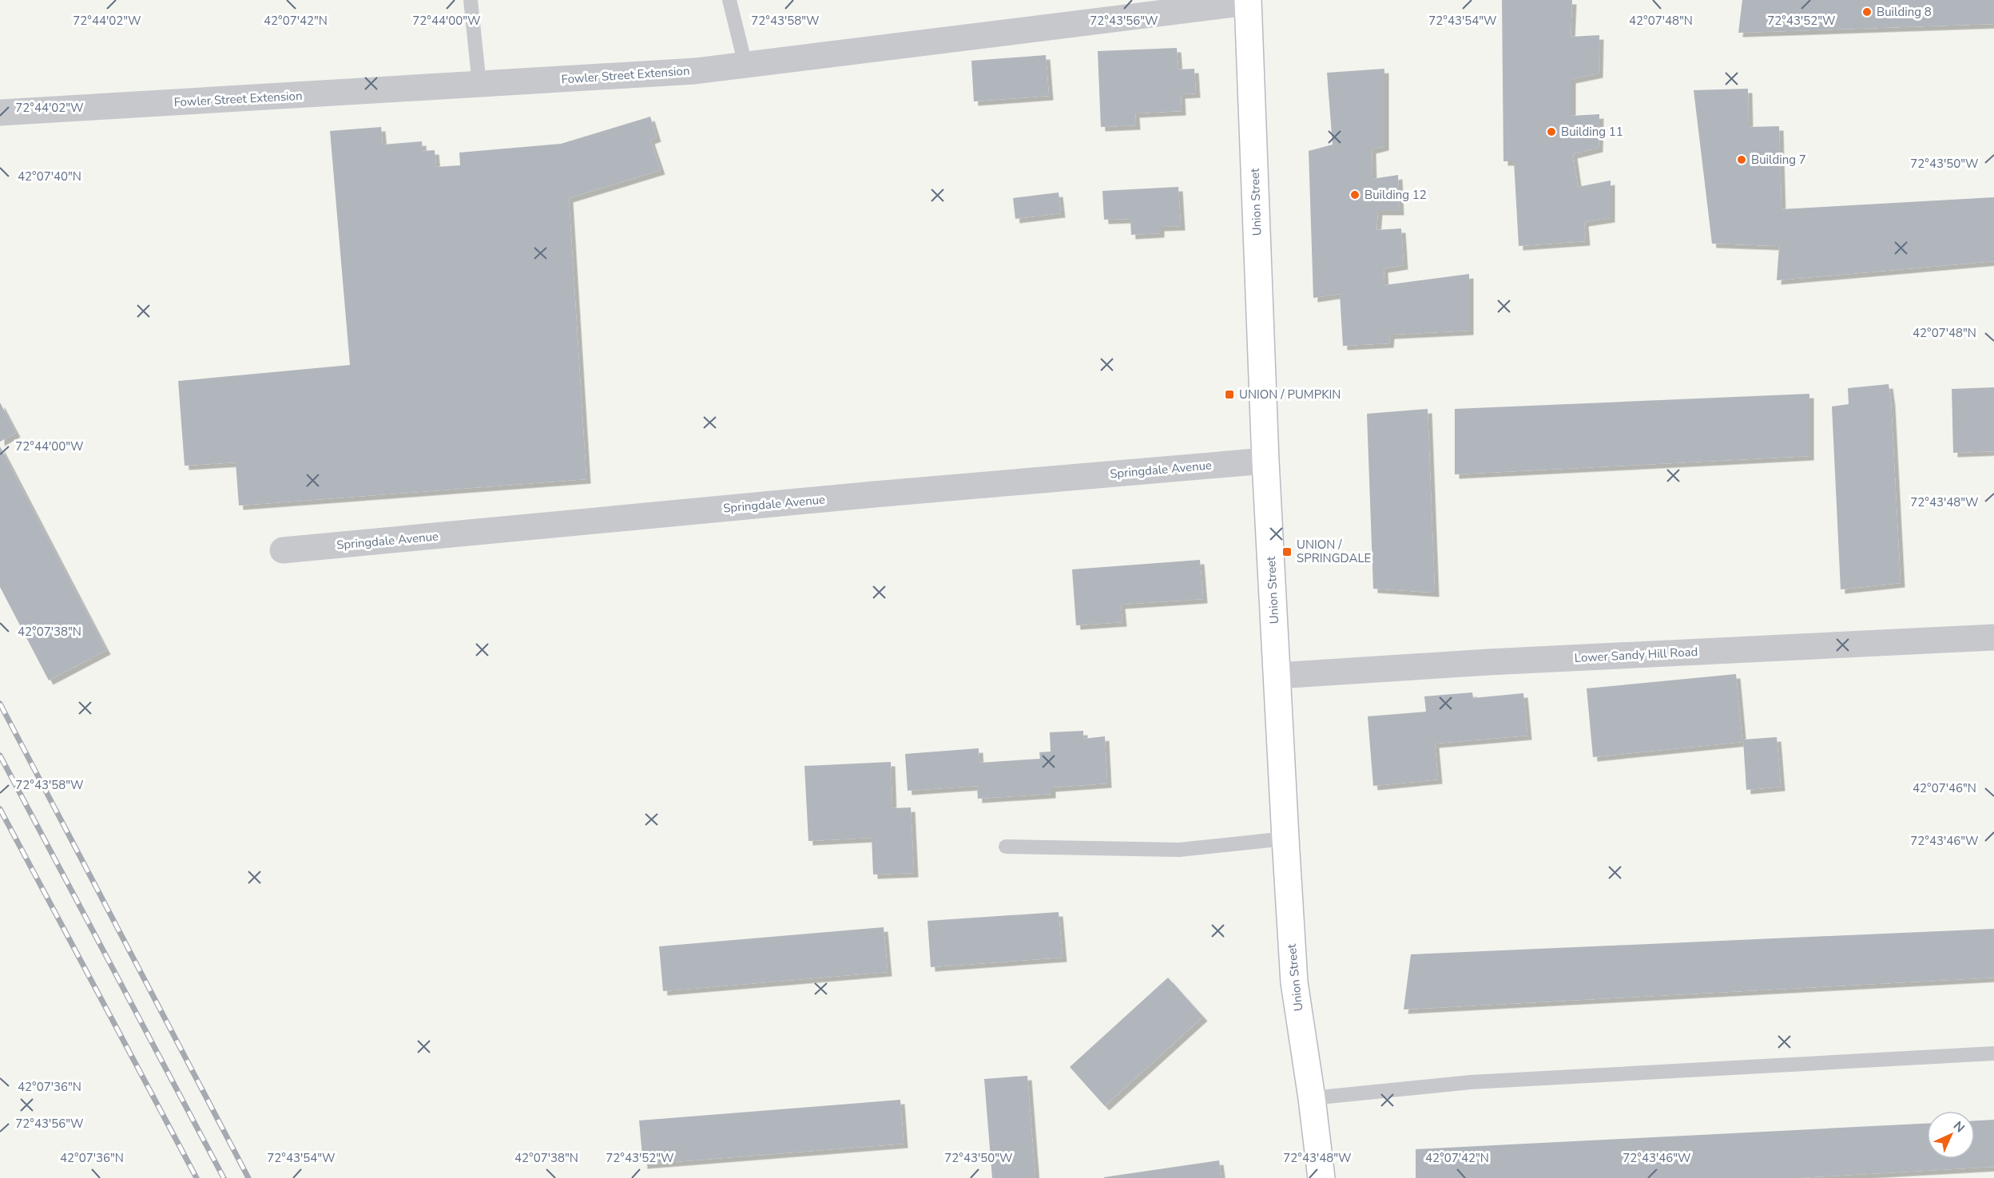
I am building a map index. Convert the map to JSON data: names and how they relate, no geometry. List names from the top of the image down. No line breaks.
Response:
{"streets":{"main road":["Union Street"],"street":["Fowler Street Extension","Springdale Avenue","Lower Sandy Hill Road"]},"crossings":[["Fowler Street Extension","Union Street"],["Union Street","Springdale Avenue"],["Union Street","Lower Sandy Hill Road"]],"places":{"other":["Building 8","Building 11","Building 7","Building 12"],"transit":["UNION / PUMPKIN","UNION / SPRINGDALE"]},"north":"top right","coordinates":["72°44'02\"W","42°07'42\"N","72°44'00\"W","72°43'58\"W","72°43'56\"W","72°43'54\"W","42°07'48\"N","72°43'52\"W","72°43'50\"W","42°07'40\"N","72°43'48\"W","42°07'38\"N","42°07'46\"N","72°43'46\"W","42°07'36\"N"]}
